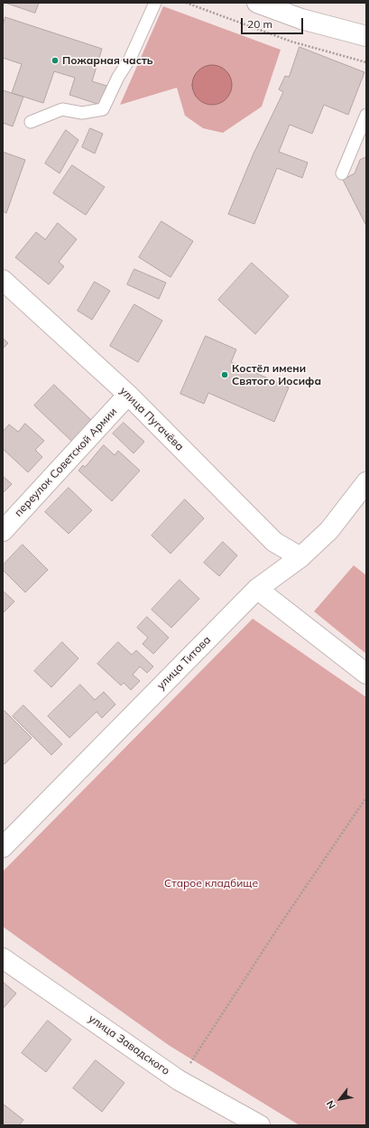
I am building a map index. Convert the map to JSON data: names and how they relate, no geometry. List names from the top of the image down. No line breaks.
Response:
{"streets":{"street":["улица Пугачёва","переулок Советской Армии","улица Титова","улица Завадского"]},"crossings":[["улица Пугачёва","переулок Советской Армии"],["улица Пугачёва","улица Титова"]],"parks":["Старое кладбище"],"places":["Пожарная часть","Костёл имени Святого Иосифа"],"scale_bar":"20 m","north":"bottom left"}
